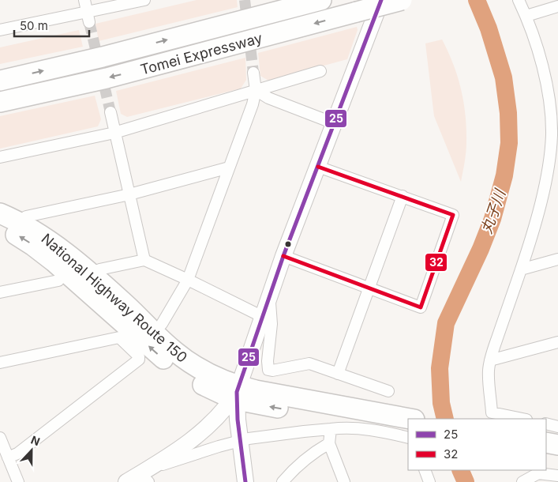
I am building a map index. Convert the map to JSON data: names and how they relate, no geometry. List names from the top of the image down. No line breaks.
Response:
{"streets":{"highway":["Tomei Expressway","National Highway Route 150"]},"water":["丸子川"],"lines":["transit line 25","transit line 32"],"legend":["25","32"],"scale_bar":"50 m","north":"top"}
